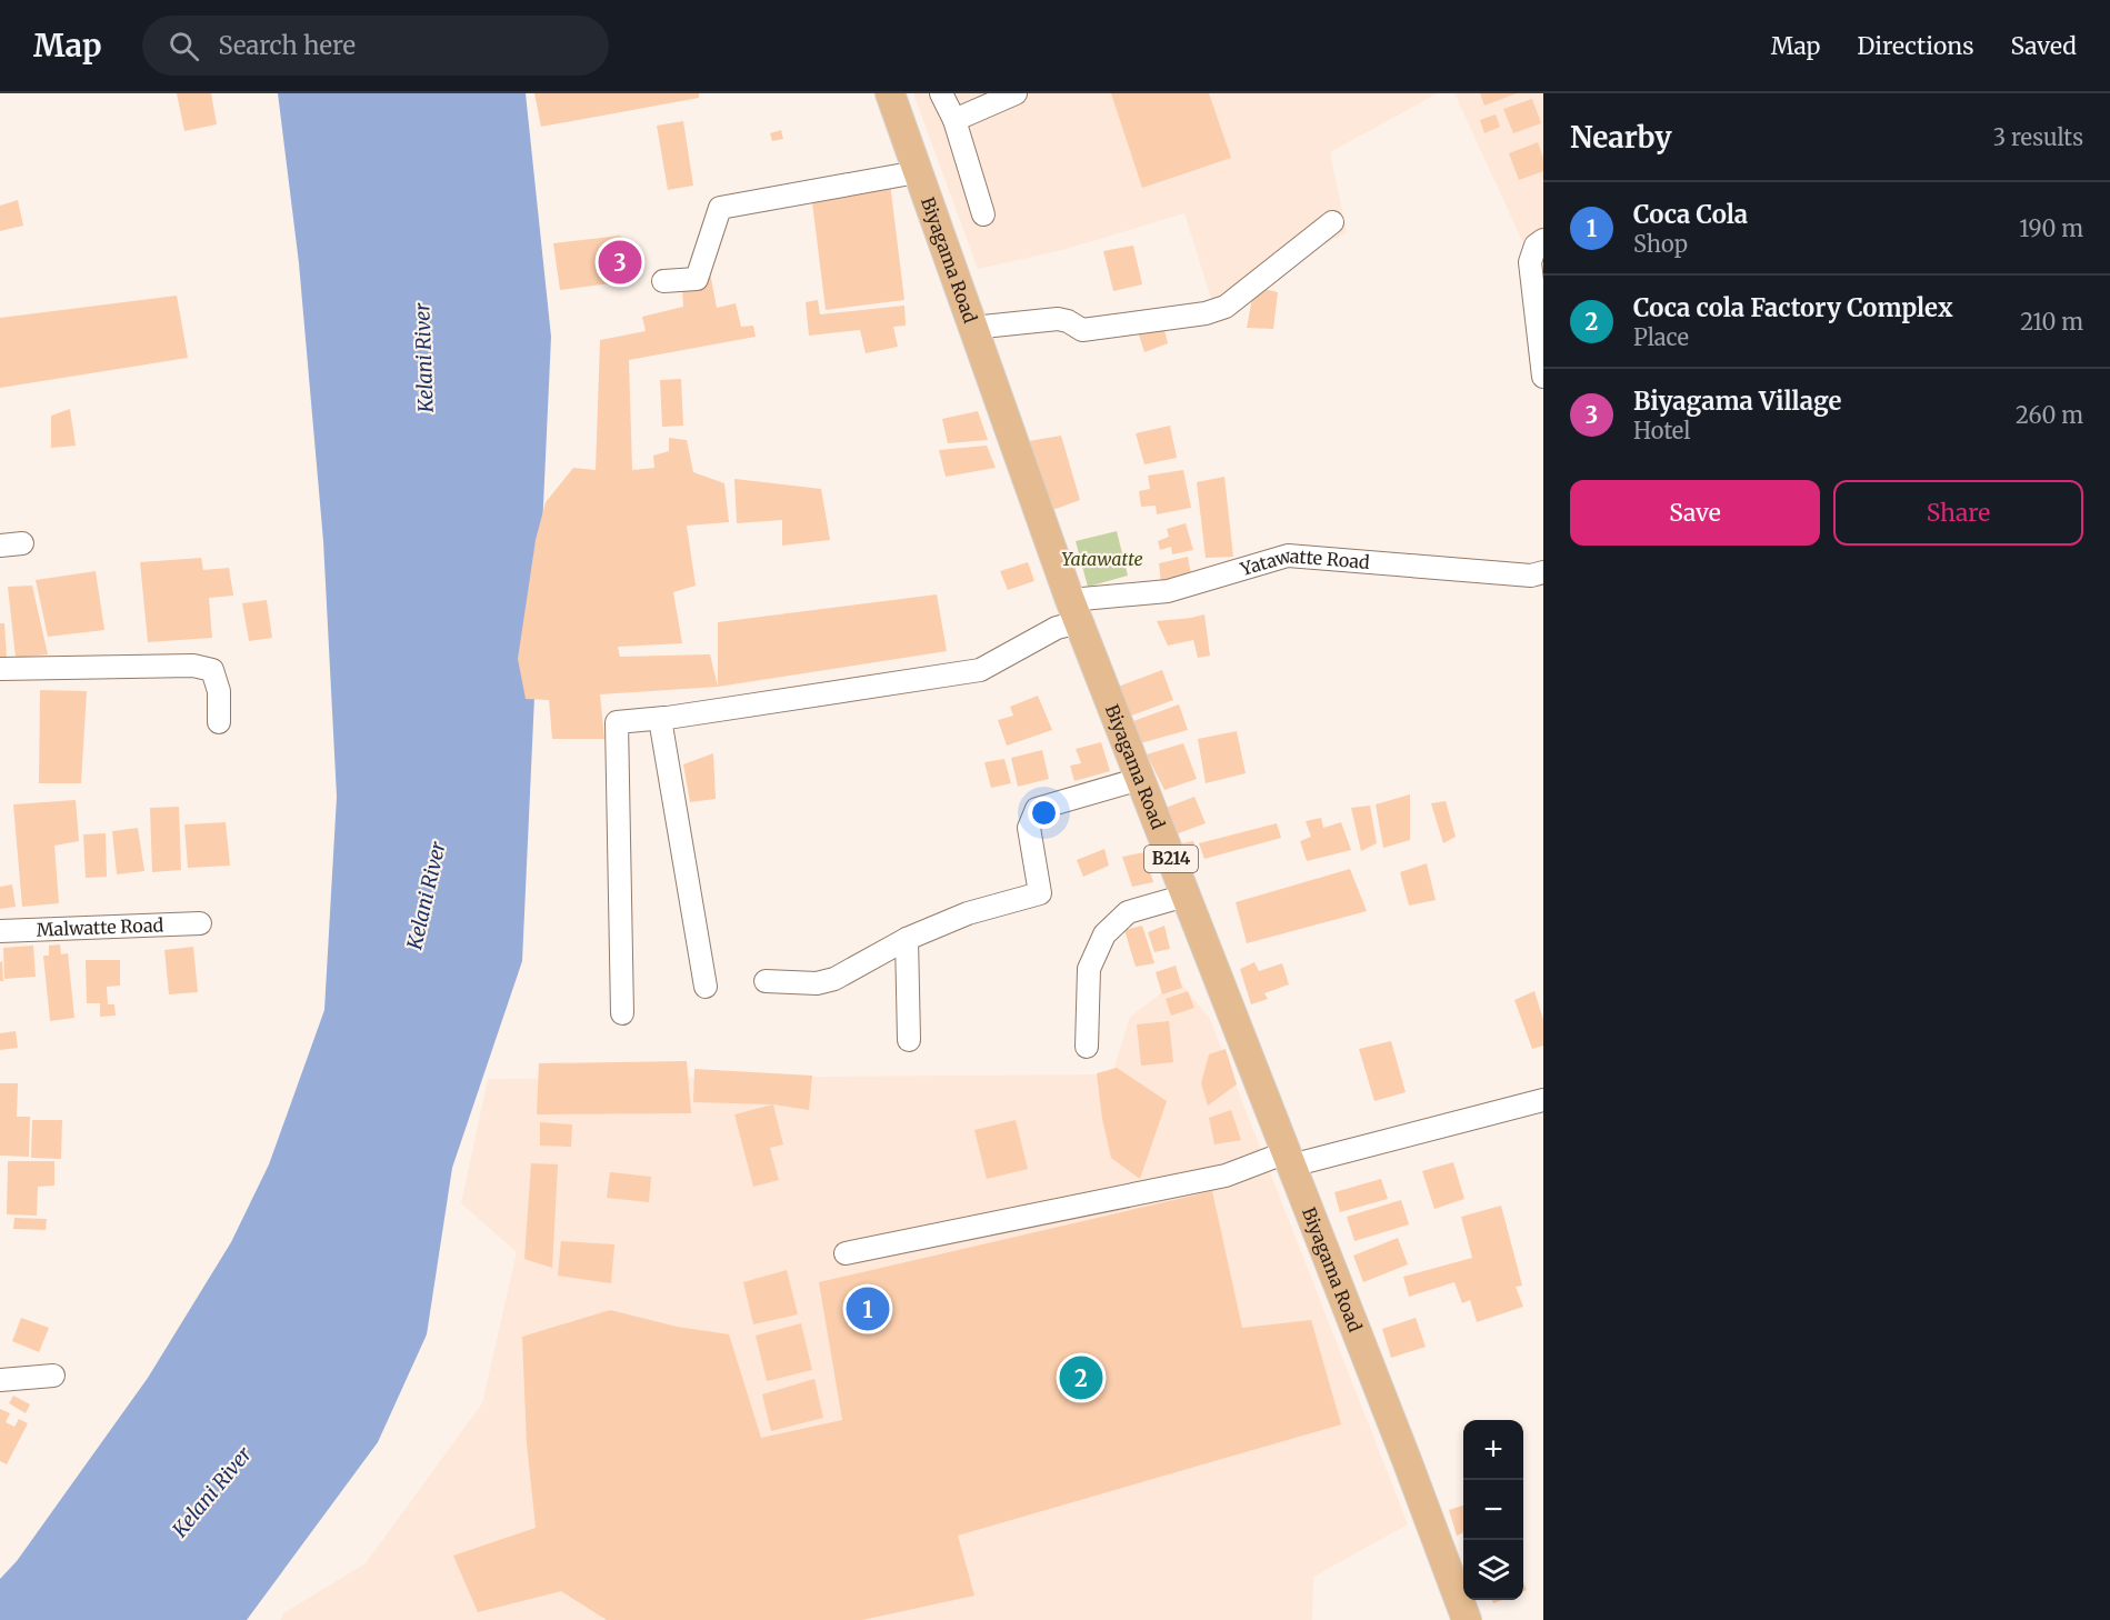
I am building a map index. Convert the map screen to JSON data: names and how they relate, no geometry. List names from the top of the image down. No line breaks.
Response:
{"streets":{"main road":["Biyagama Road","B214"],"street":["Yatawatte Road","Malwatte Road"]},"crossings":[["Biyagama Road","Yatawatte Road"]],"water":["Kelani River"],"parks":["Yatawatte"],"page":{"header":"Map","search":"Search here","nav":["Map","Directions","Saved"],"heading":["Nearby","3 results"],"list":[{"mark":"1","name":"Coca Cola","note":"Shop","value":"190 m"},{"mark":"2","name":"Coca cola Factory Complex","note":"Place","value":"210 m"},{"mark":"3","name":"Biyagama Village","note":"Hotel","value":"260 m"}],"pins":["3","1","2"],"buttons":["Save","Share"],"map_buttons":["+","−"]}}
